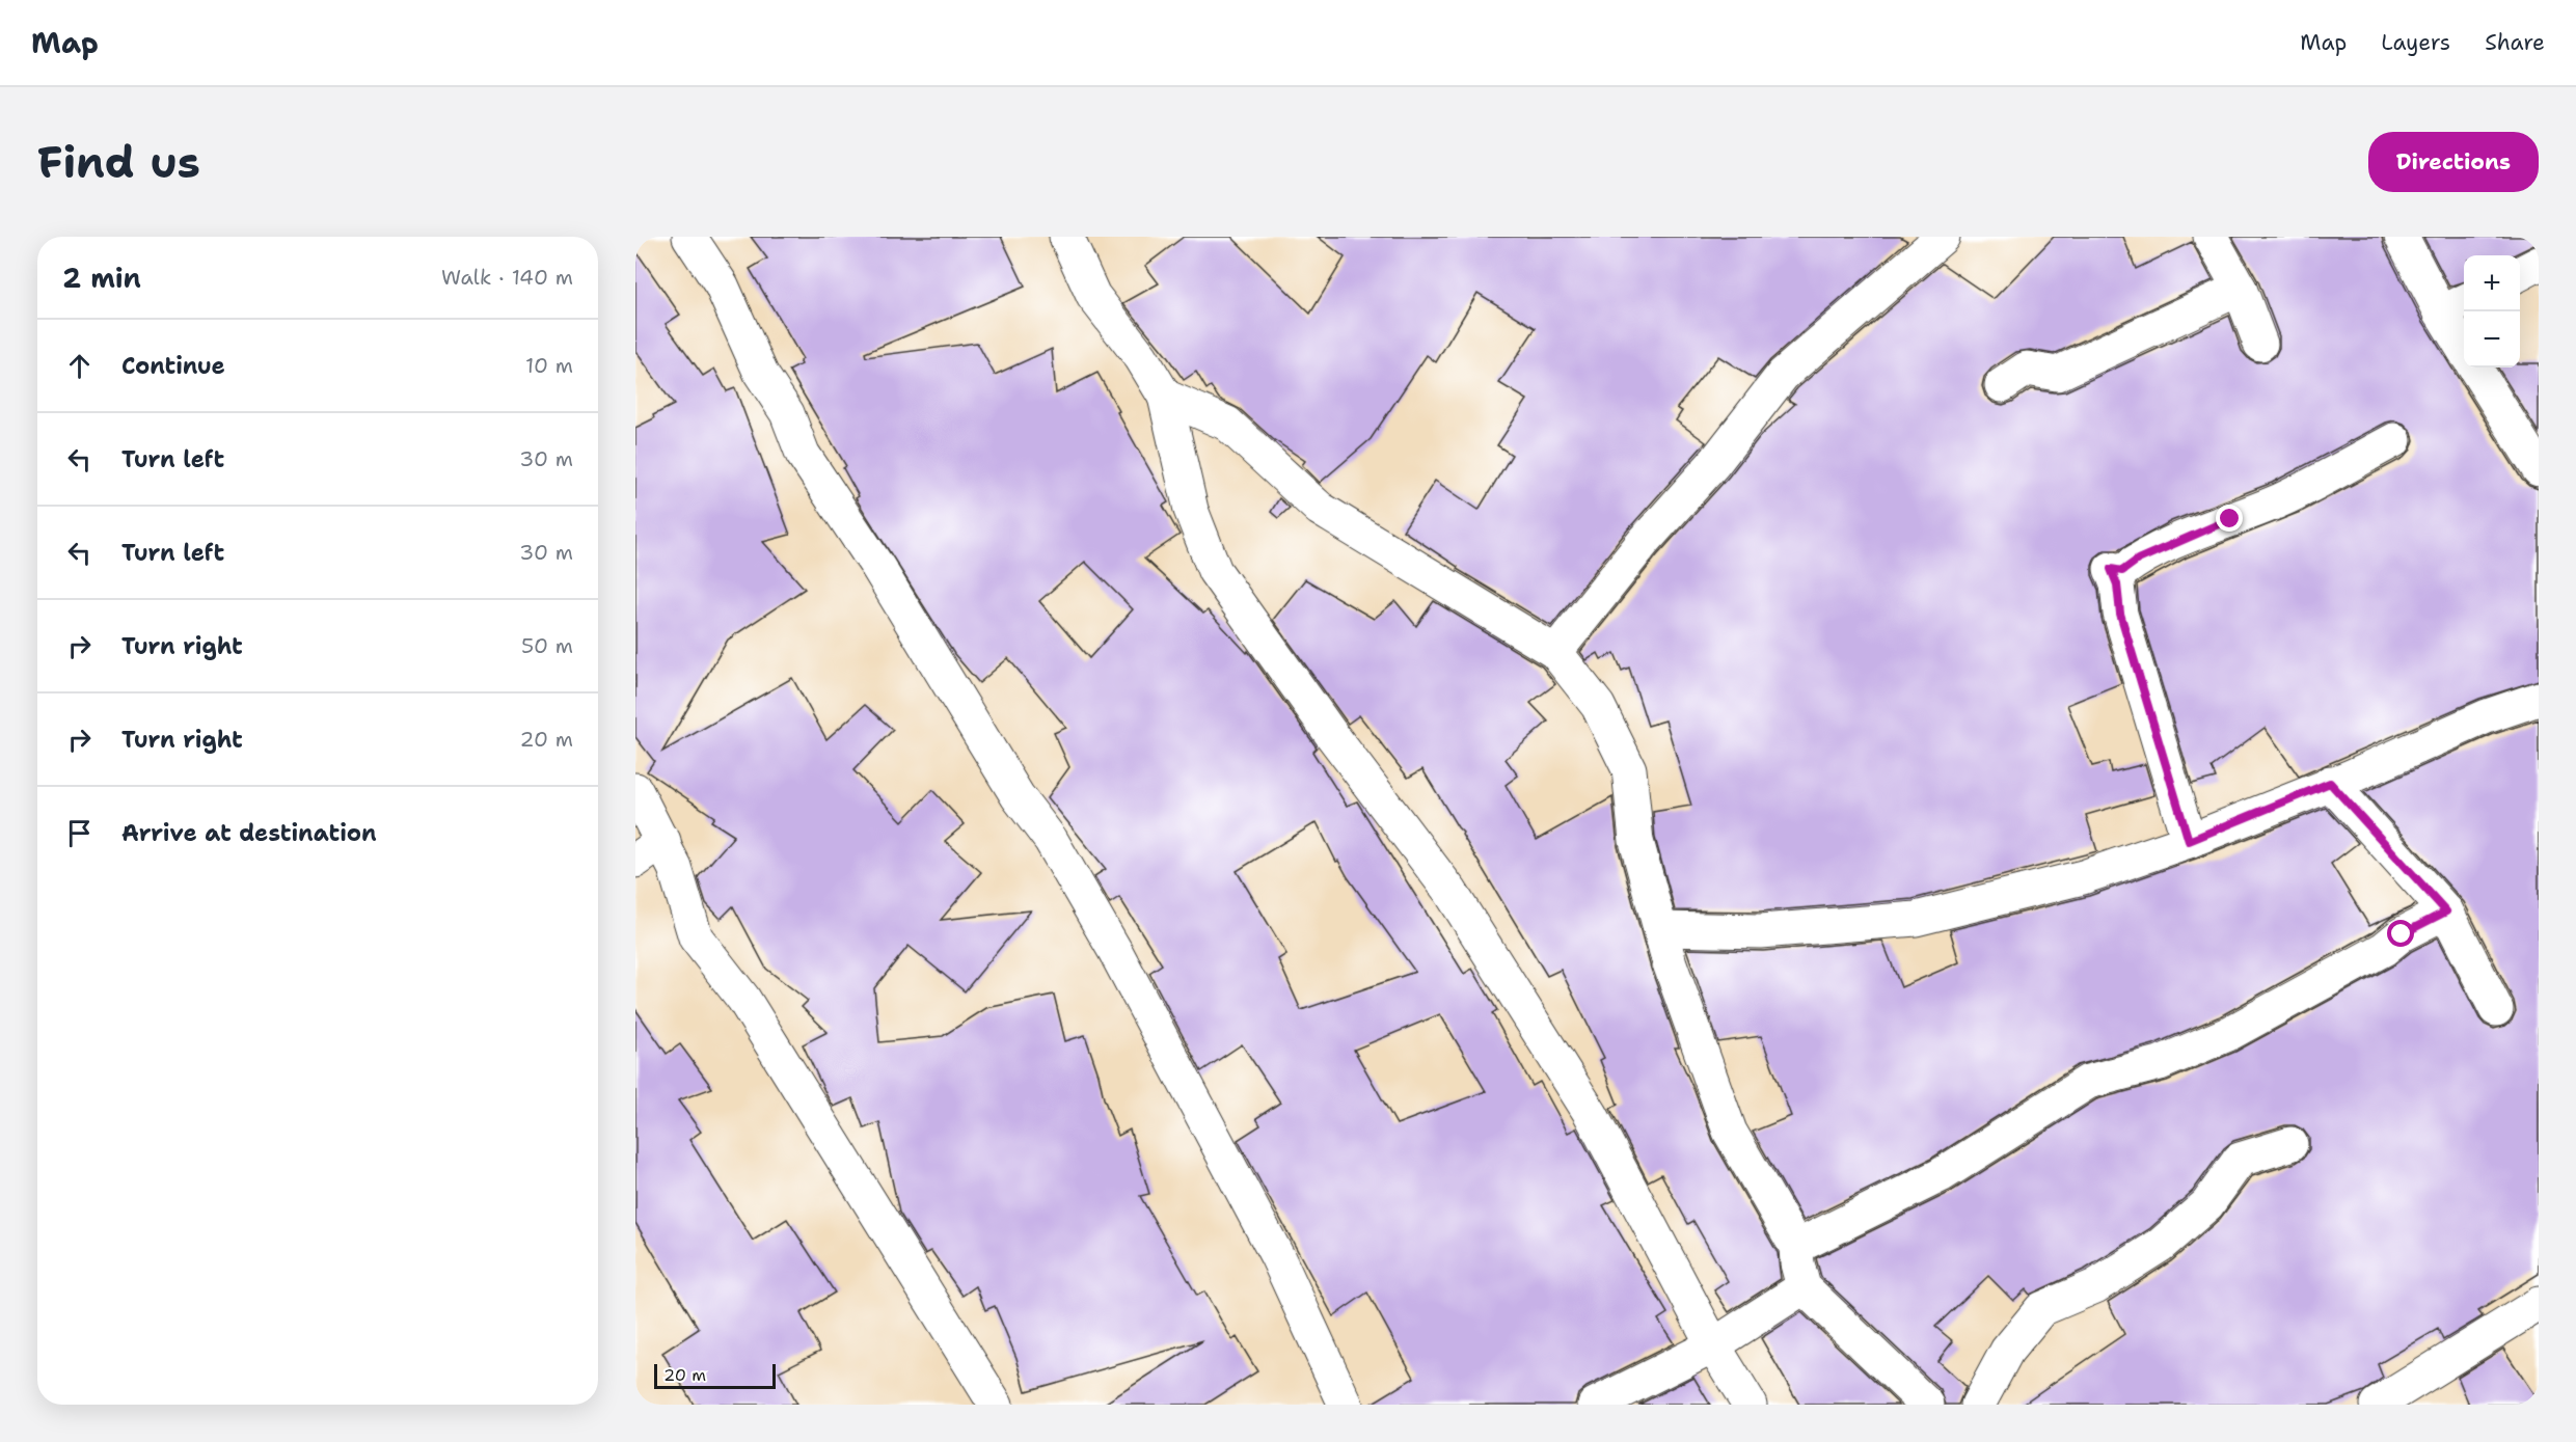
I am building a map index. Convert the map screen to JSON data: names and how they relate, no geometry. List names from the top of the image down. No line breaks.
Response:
{"scale_bar":"20 m","page":{"header":"Map","nav":["Map","Layers","Share"],"buttons":"Directions","title":"Find us","heading":["2 min","Walk · 140 m"],"map_buttons":["+","−"],"list":[["Continue","10 m"],["Turn left","30 m"],["Turn left","30 m"],["Turn right","50 m"],["Turn right","20 m"],"Arrive at destination"],"scale":"20 m"}}
